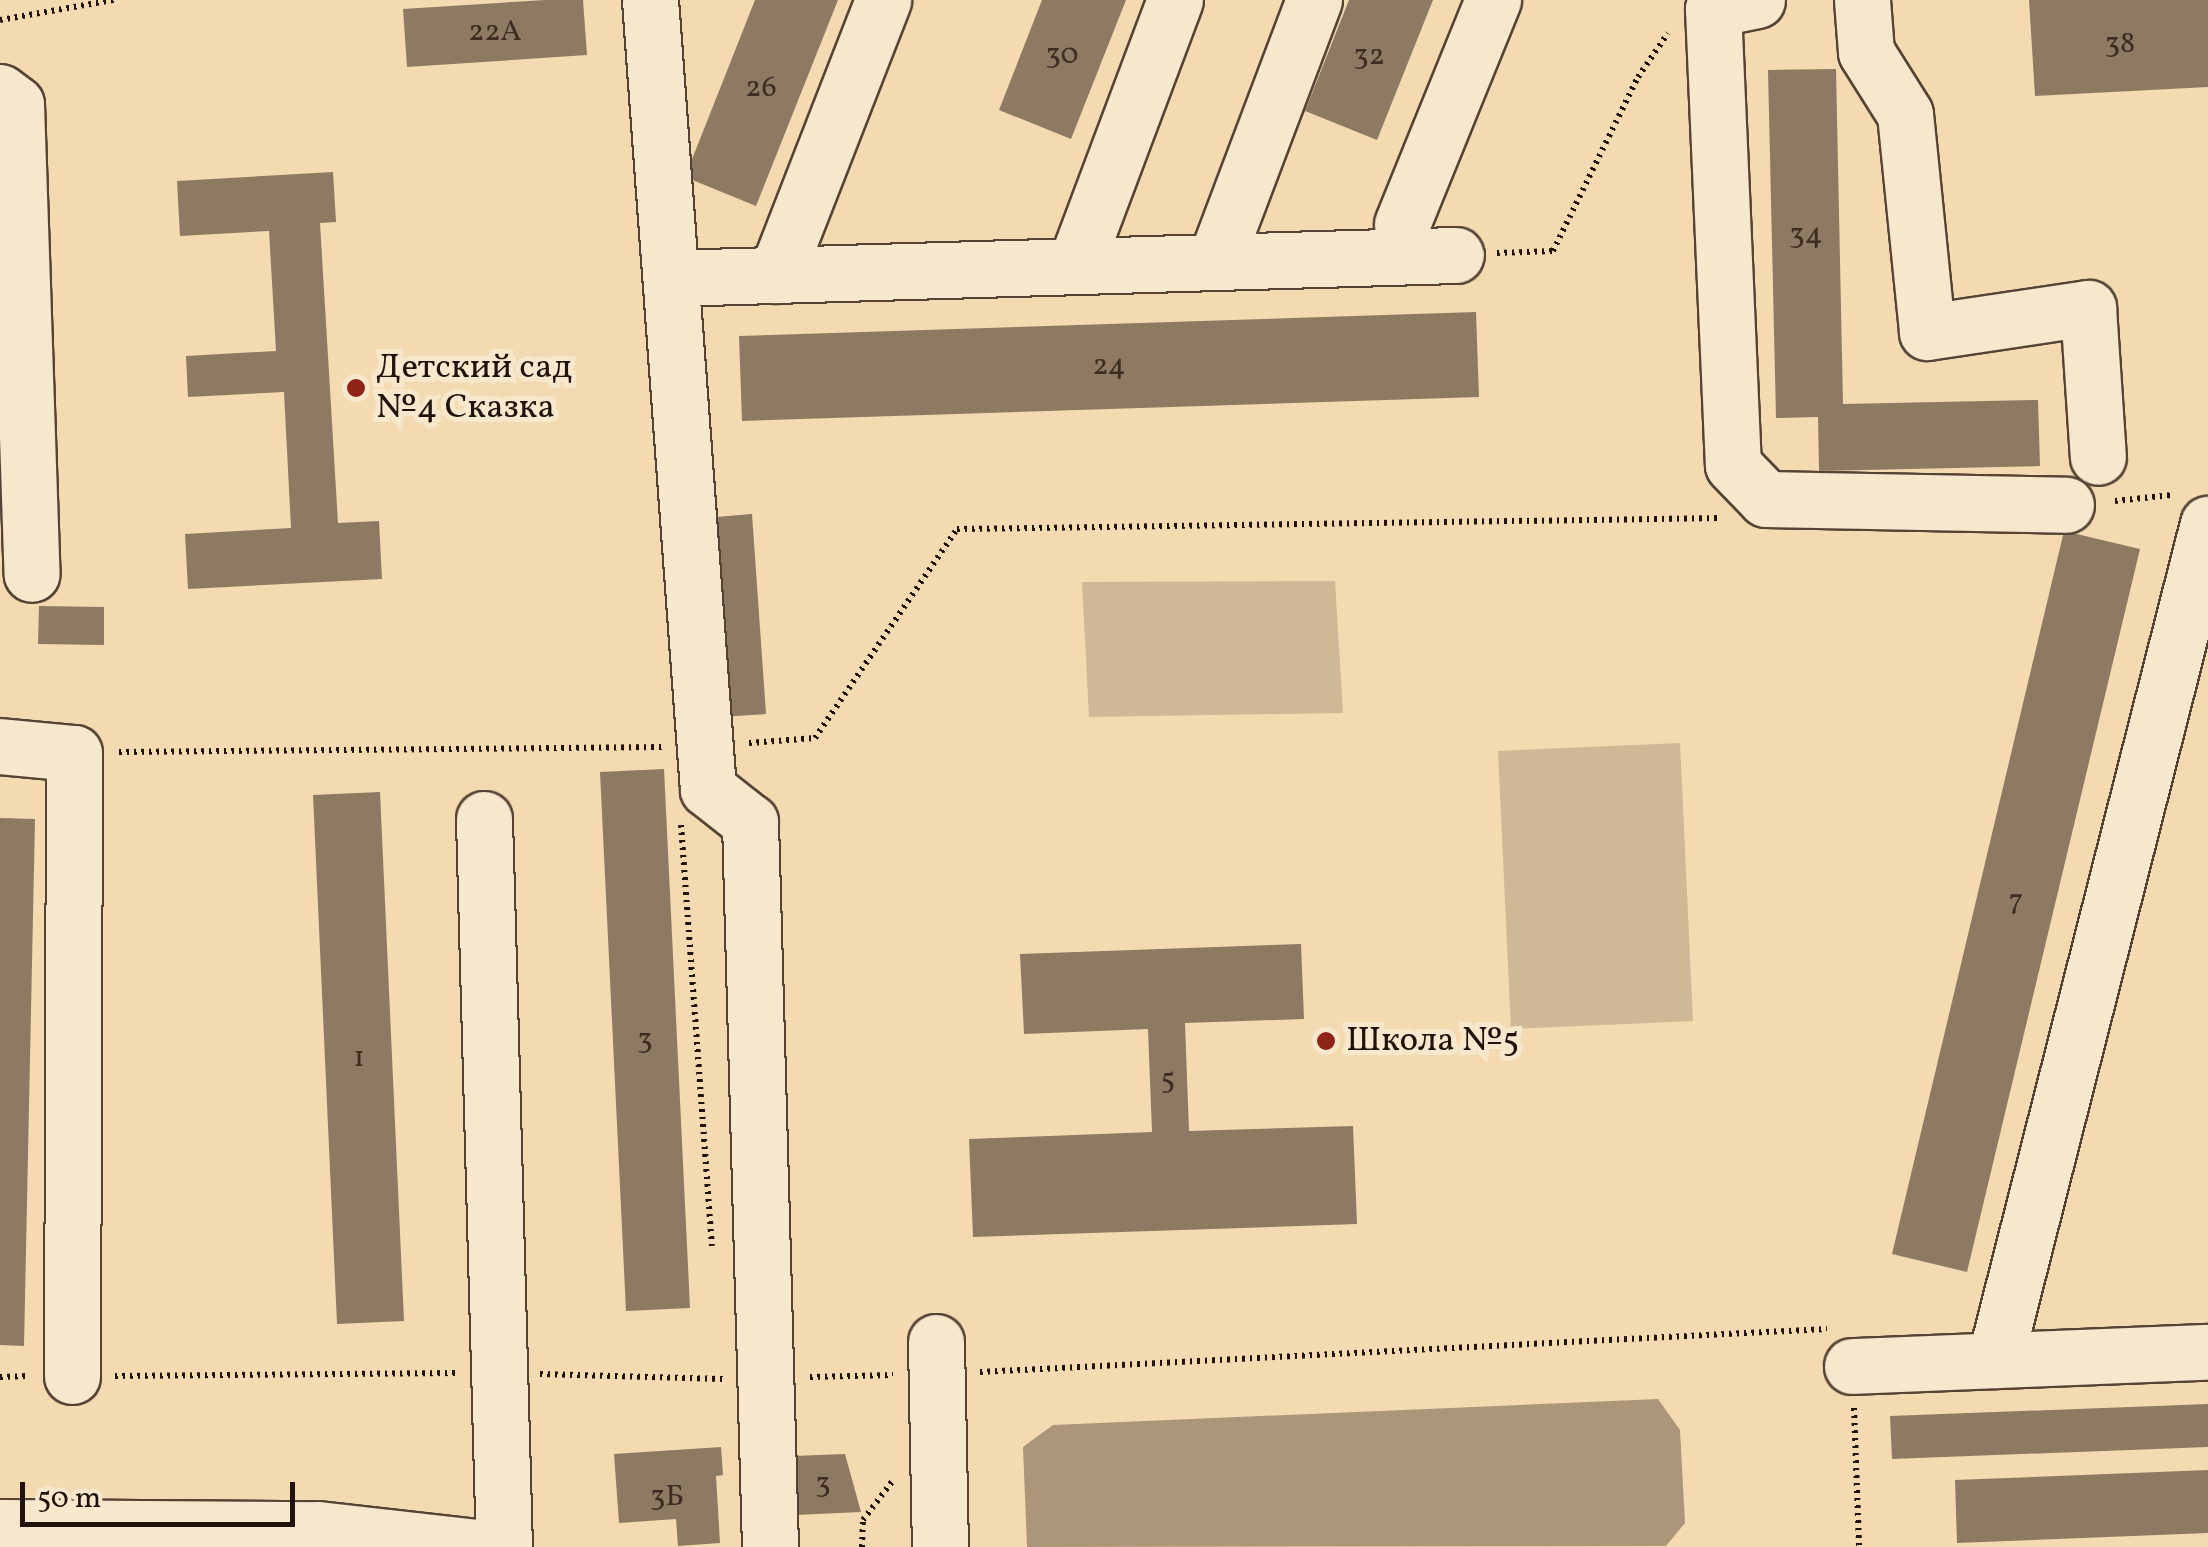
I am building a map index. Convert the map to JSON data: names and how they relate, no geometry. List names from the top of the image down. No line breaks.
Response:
{"places":["Детский сад №4 Сказка","Школа №5"],"house_numbers":["22А","38","30","32","26","34","24","7","3","1","5","3","3Б"],"scale_bar":"50 m"}
